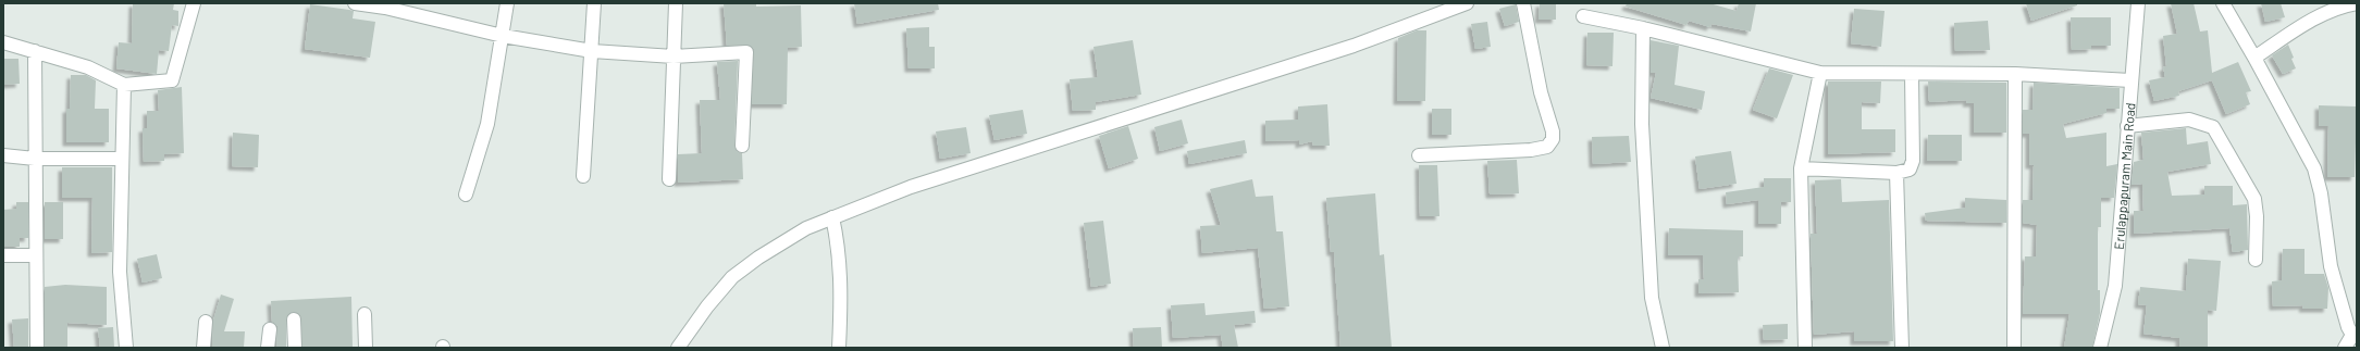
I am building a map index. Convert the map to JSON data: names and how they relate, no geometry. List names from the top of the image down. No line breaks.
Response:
{"streets":{"street":["Erulappapuram Main Road"]}}
